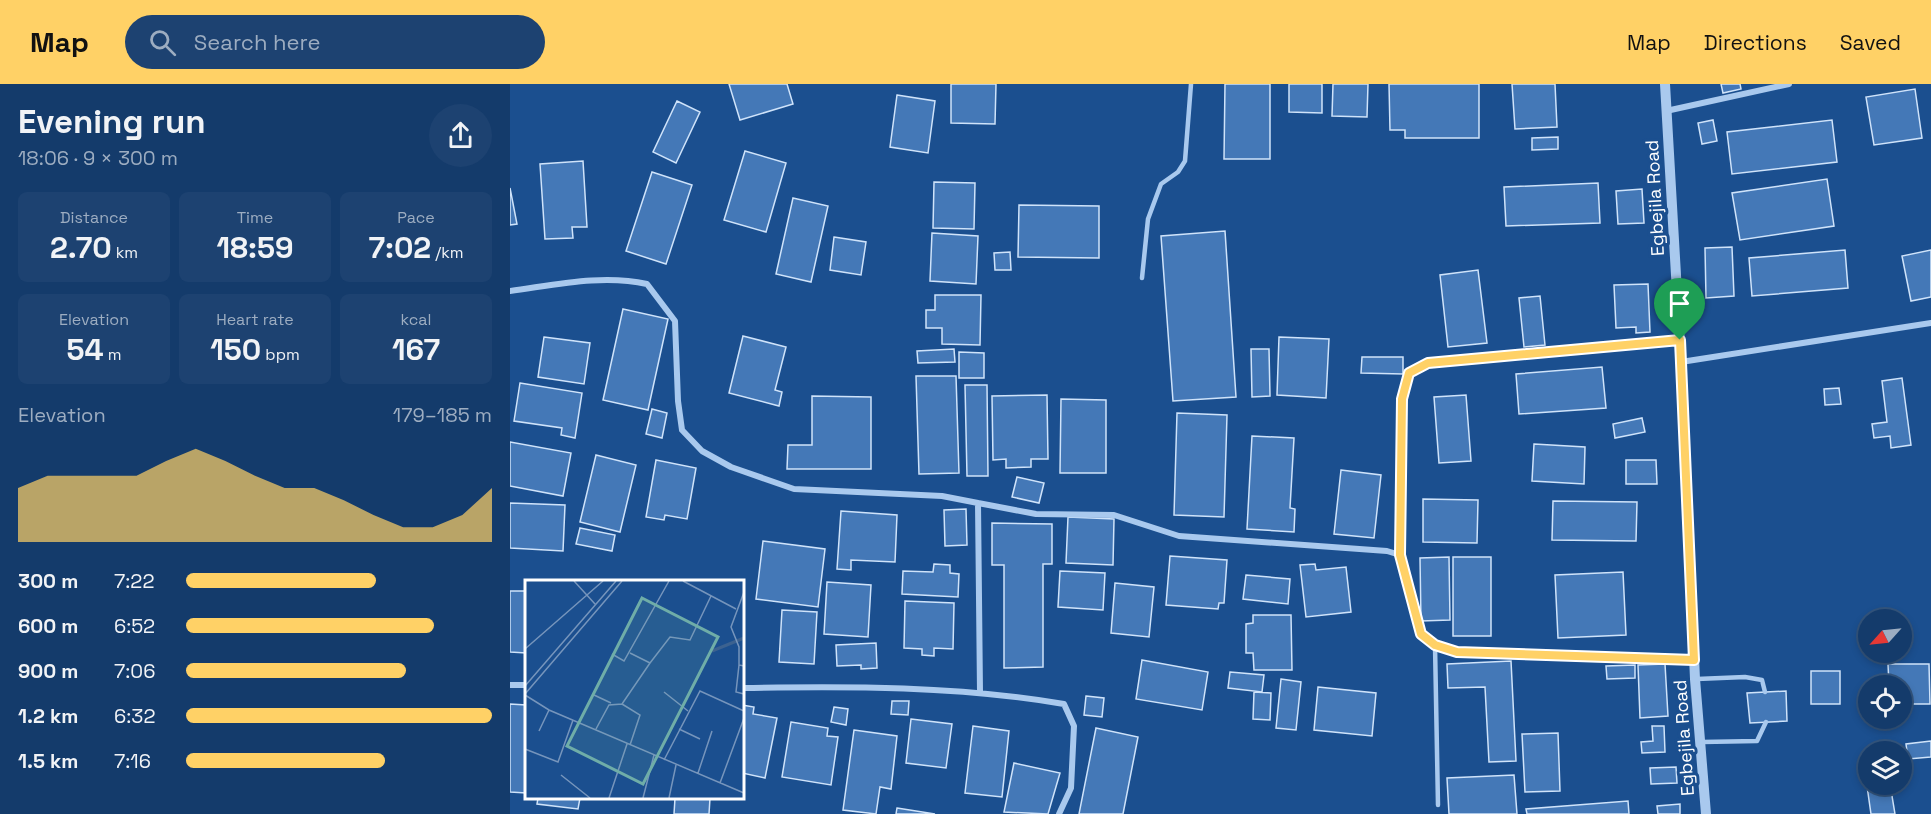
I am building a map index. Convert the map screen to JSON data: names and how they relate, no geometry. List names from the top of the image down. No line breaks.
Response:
{"streets":{"street":["Egbejila Road"]},"north":"bottom left","page":{"header":"Map","search":"Search here","nav":["Map","Directions","Saved"],"heading":["Evening run","18:06 · 9 × 300 m"],"stats":[["Distance","2.70 km"],["Time","18:59"],["Pace","7:02 /km"],["Elevation","54 m"],["Heart rate","150 bpm"],["kcal","167"]],"chart":["Elevation","179–185 m"],"list":[{"name":"300 m","note":"7:22"},{"name":"600 m","note":"6:52"},{"name":"900 m","note":"7:06"},{"name":"1.2 km","note":"6:32"},{"name":"1.5 km","note":"7:16"}]}}
